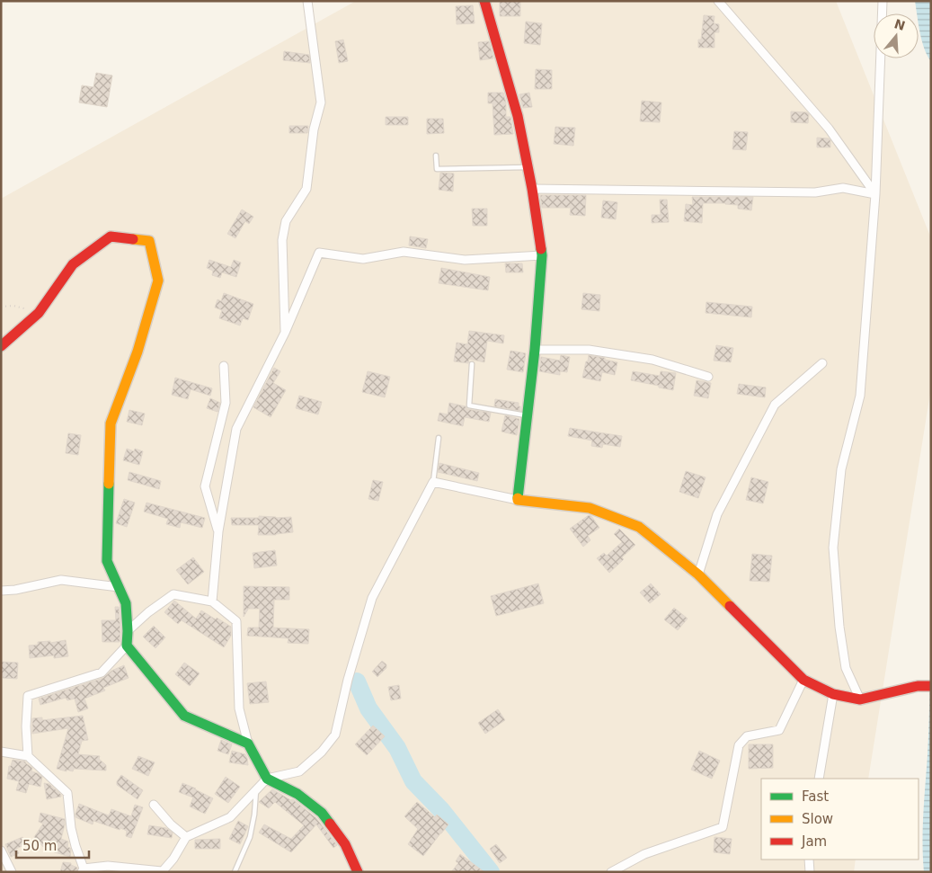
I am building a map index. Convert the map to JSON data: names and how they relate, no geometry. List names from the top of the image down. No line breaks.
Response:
{"legend":["Fast","Slow","Jam"],"scale_bar":"50 m","north":"top"}
